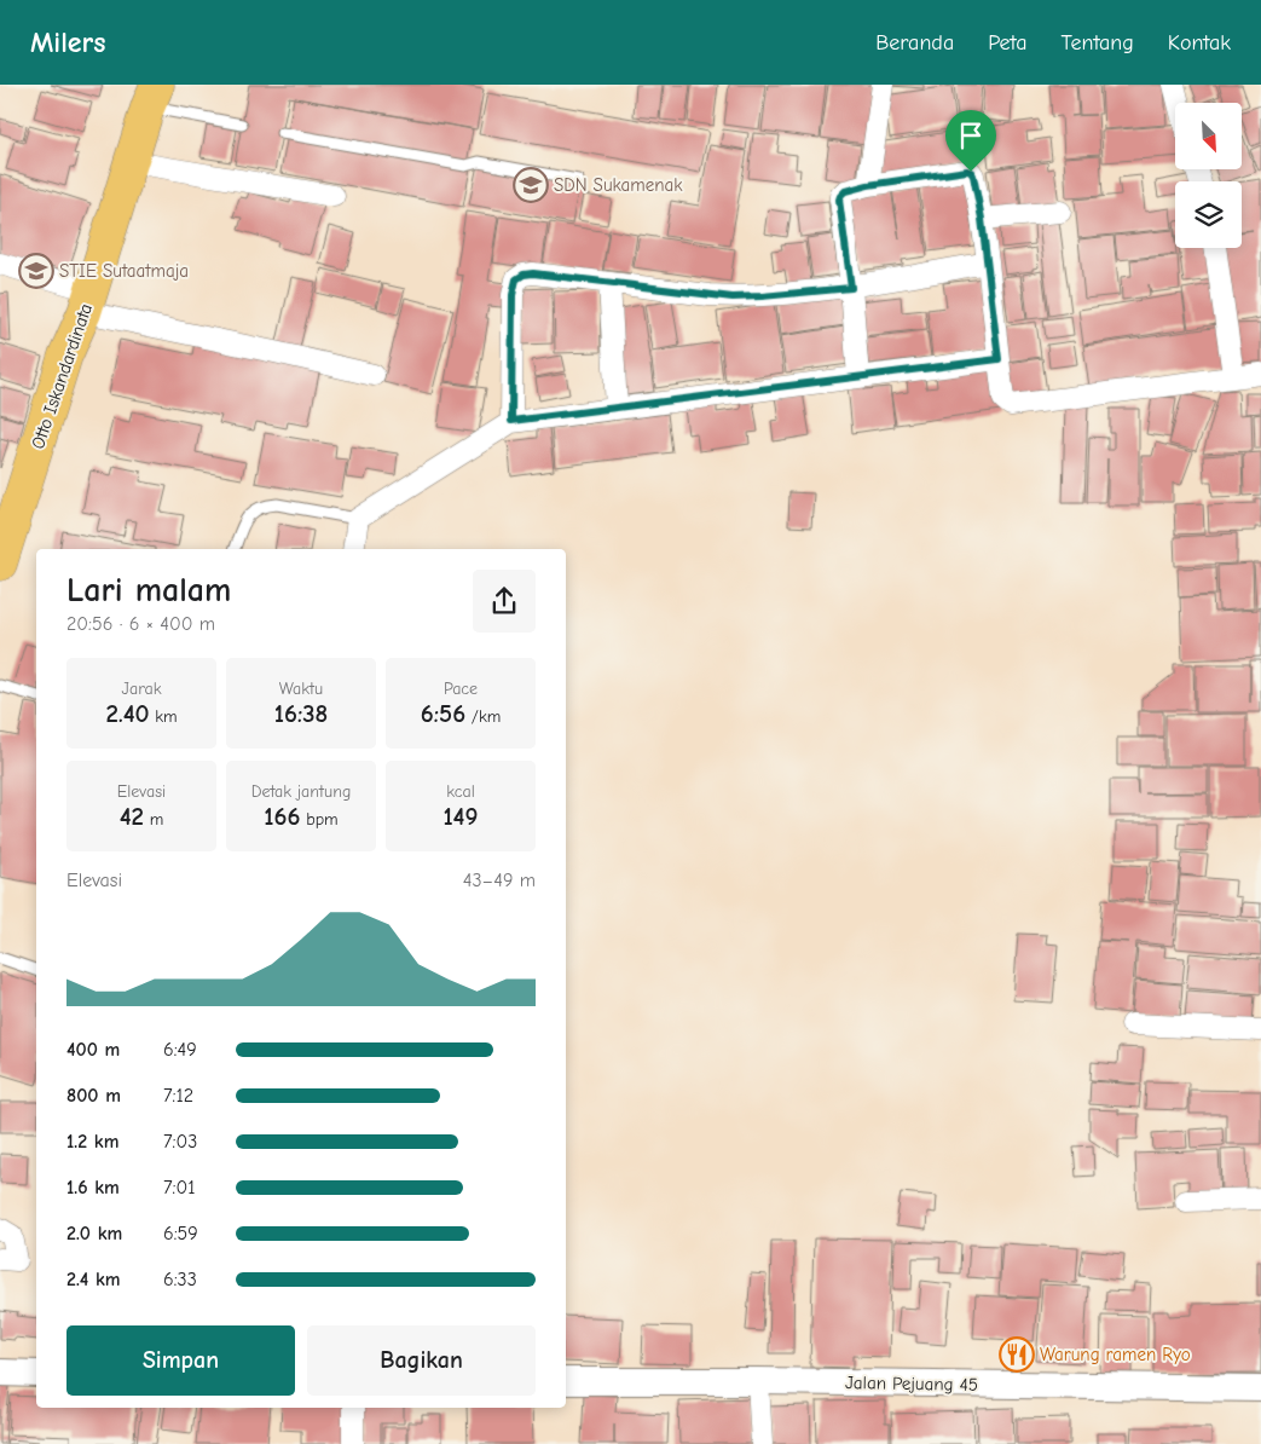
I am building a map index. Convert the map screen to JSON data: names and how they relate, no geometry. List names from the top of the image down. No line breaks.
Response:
{"streets":{"main road":["Otto Iskandardinata"],"street":["Jalan Pejuang 45"]},"places":{"school or university":["SDN Sukamenak","STIE Sutaatmaja"],"restaurant":["Warung ramen Ryo"]},"north":"bottom right","page":{"header":"Milers","nav":["Beranda","Peta","Tentang","Kontak"],"heading":["Lari malam","20:56 · 6 × 400 m"],"stats":[["Jarak","2.40 km"],["Waktu","16:38"],["Pace","6:56 /km"],["Elevasi","42 m"],["Detak jantung","166 bpm"],["kcal","149"]],"chart":["Elevasi","43–49 m"],"list":[{"name":"400 m","note":"6:49"},{"name":"800 m","note":"7:12"},{"name":"1.2 km","note":"7:03"},{"name":"1.6 km","note":"7:01"},{"name":"2.0 km","note":"6:59"},{"name":"2.4 km","note":"6:33"}],"buttons":["Simpan","Bagikan"]}}
